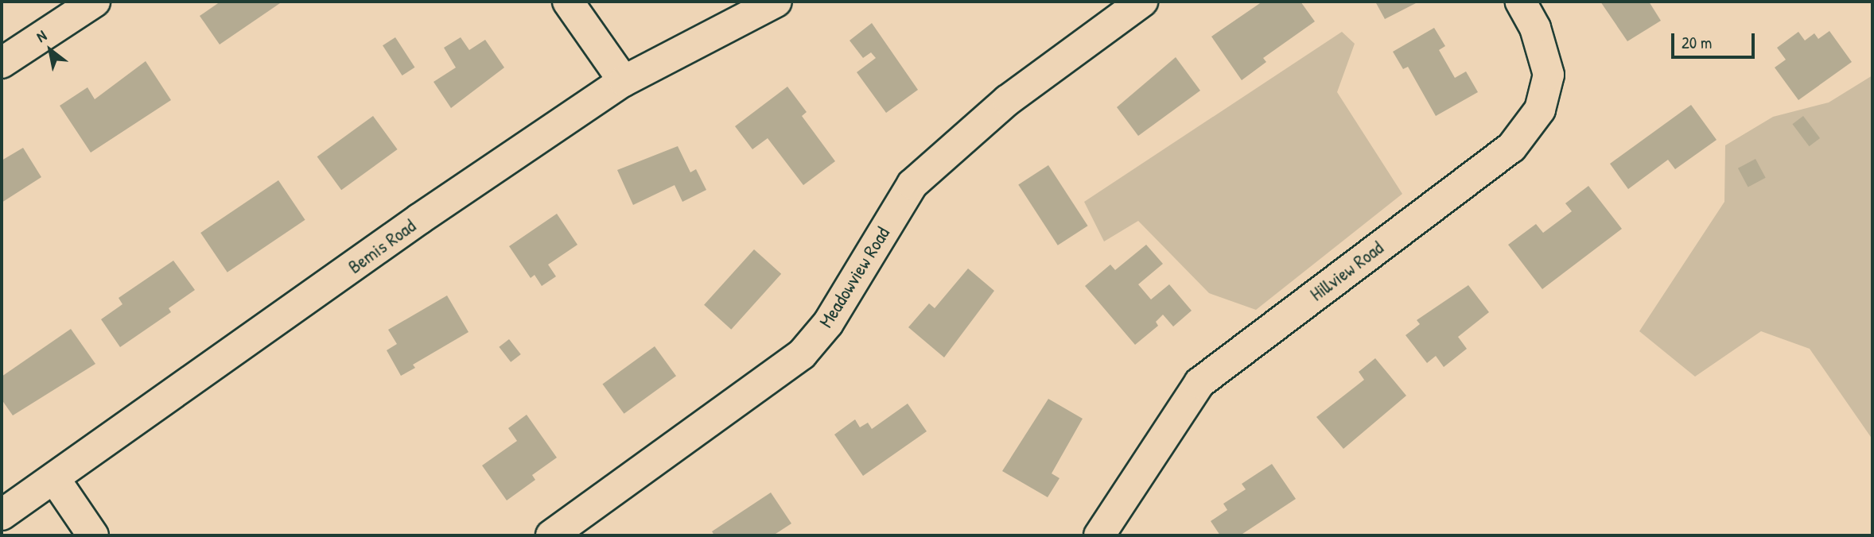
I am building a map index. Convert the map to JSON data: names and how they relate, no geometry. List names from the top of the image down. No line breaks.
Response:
{"streets":{"street":["Bemis Road","Hillview Road","Meadowview Road"]},"scale_bar":"20 m","north":"top left"}
